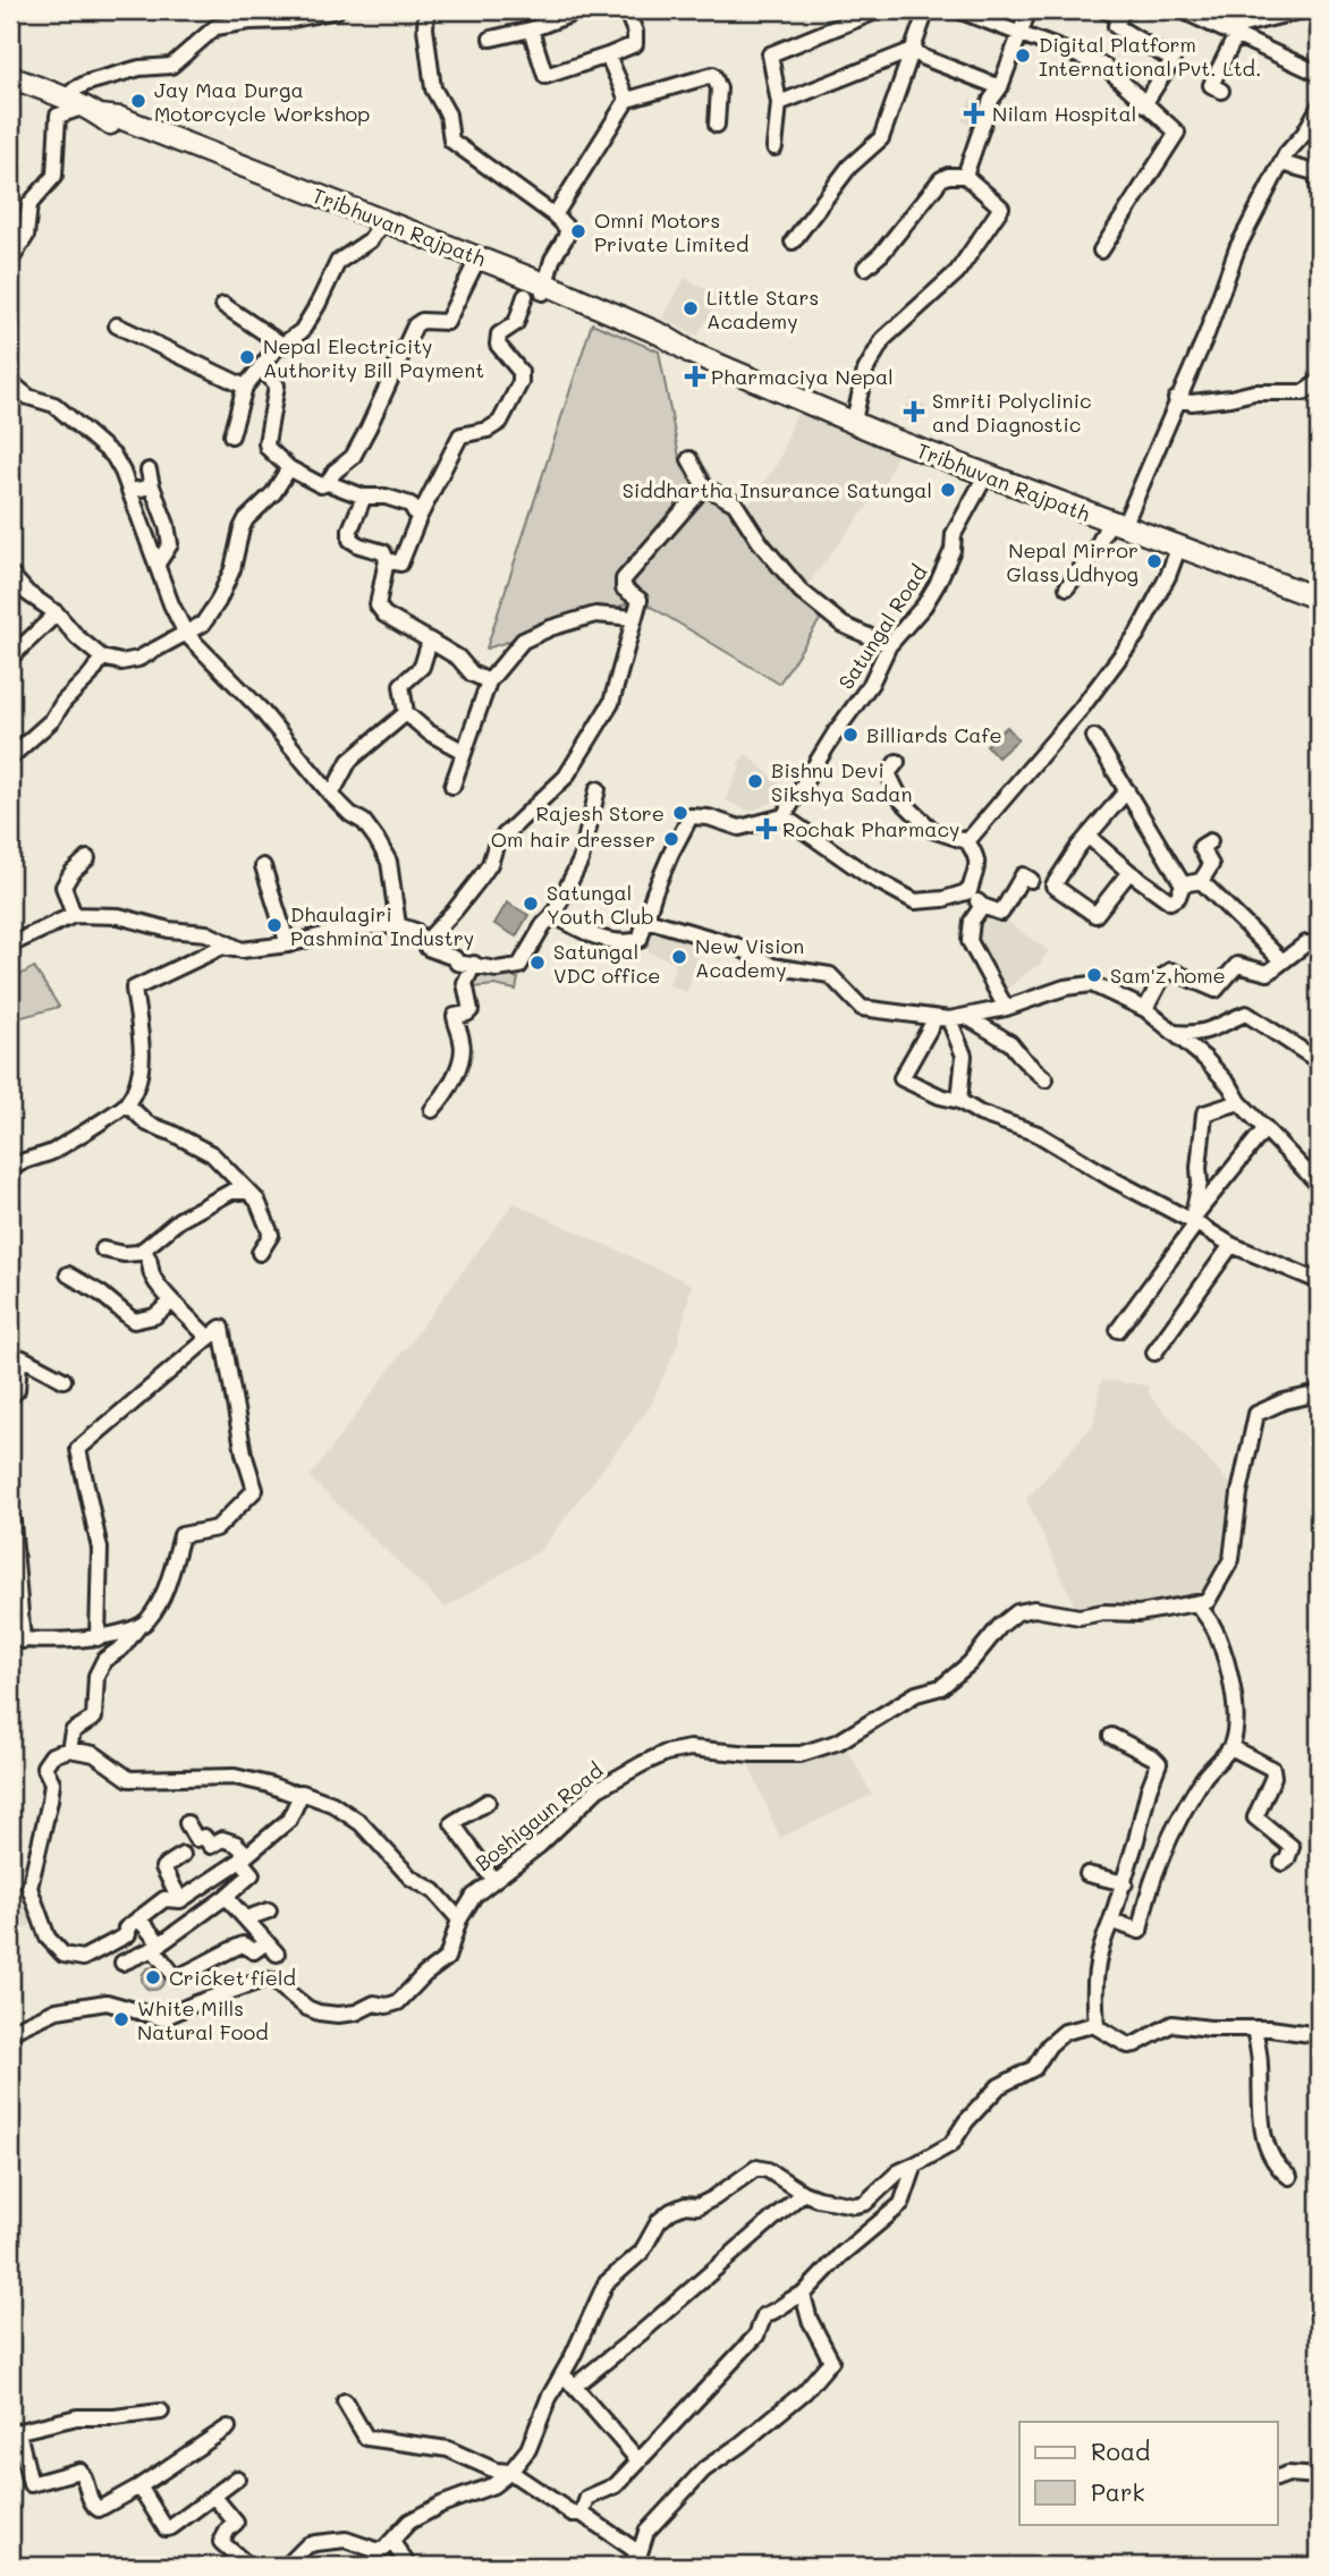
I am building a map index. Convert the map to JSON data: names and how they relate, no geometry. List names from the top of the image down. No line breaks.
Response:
{"streets":{"highway":["Tribhuvan Rajpath"],"street":["Satungal Road","Boshigaun Road"]},"crossings":[["Tribhuvan Rajpath","Satungal Road"]],"places":{"other":["Digital Platform International Pvt. Ltd.","Jay Maa Durga Motorcycle Workshop","Omni Motors Private Limited","Little Stars Academy","Nepal Electricity Authority Bill Payment","Siddhartha Insurance Satungal","Nepal Mirror Glass Udhyog","Billiards Cafe","Bishnu Devi Sikshya Sadan","Rajesh Store","Om hair dresser","Satungal Youth Club","Dhaulagiri Pashmina Industry","New Vision Academy","Satungal VDC office","Sam'z home","Cricket field","White Mills Natural Food"],"health":["Nilam Hospital","Pharmaciya Nepal","Smriti Polyclinic and Diagnostic","Rochak Pharmacy"]},"legend":["Road","Park"]}
